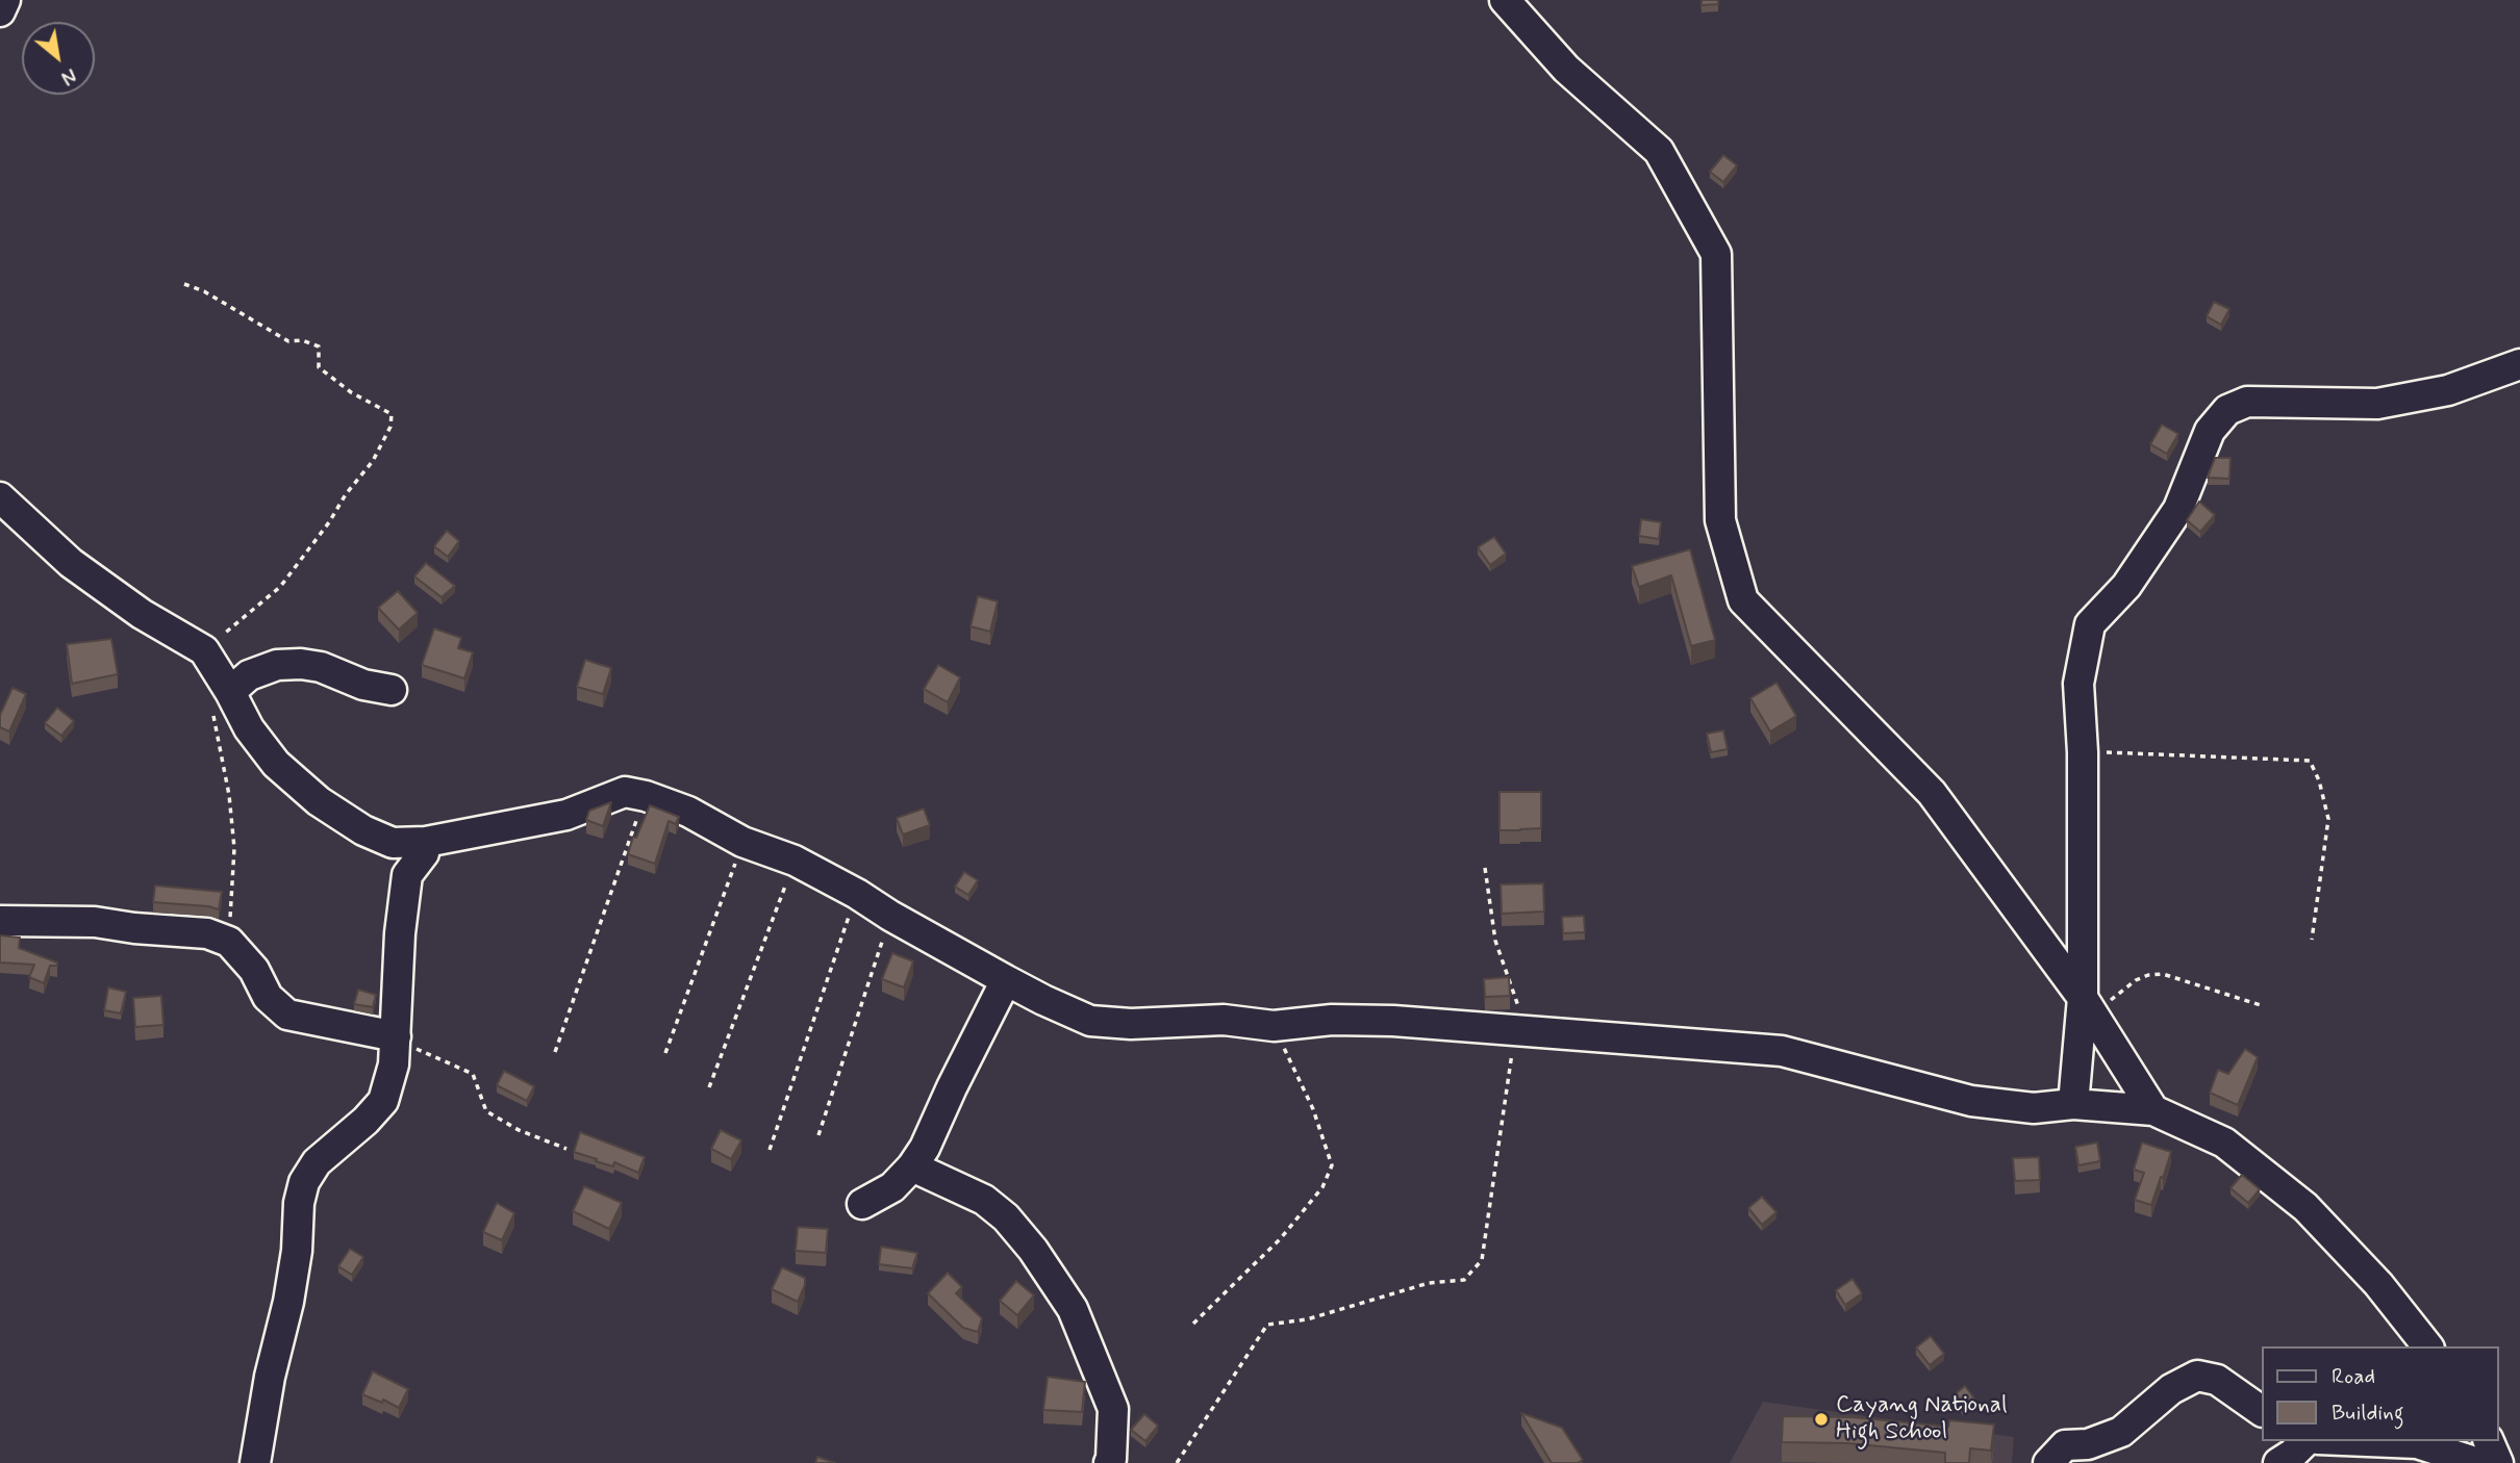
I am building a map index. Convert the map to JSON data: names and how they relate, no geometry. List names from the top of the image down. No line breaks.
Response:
{"places":["Cayang National High School"],"legend":["Road","Building"],"north":"bottom right"}
